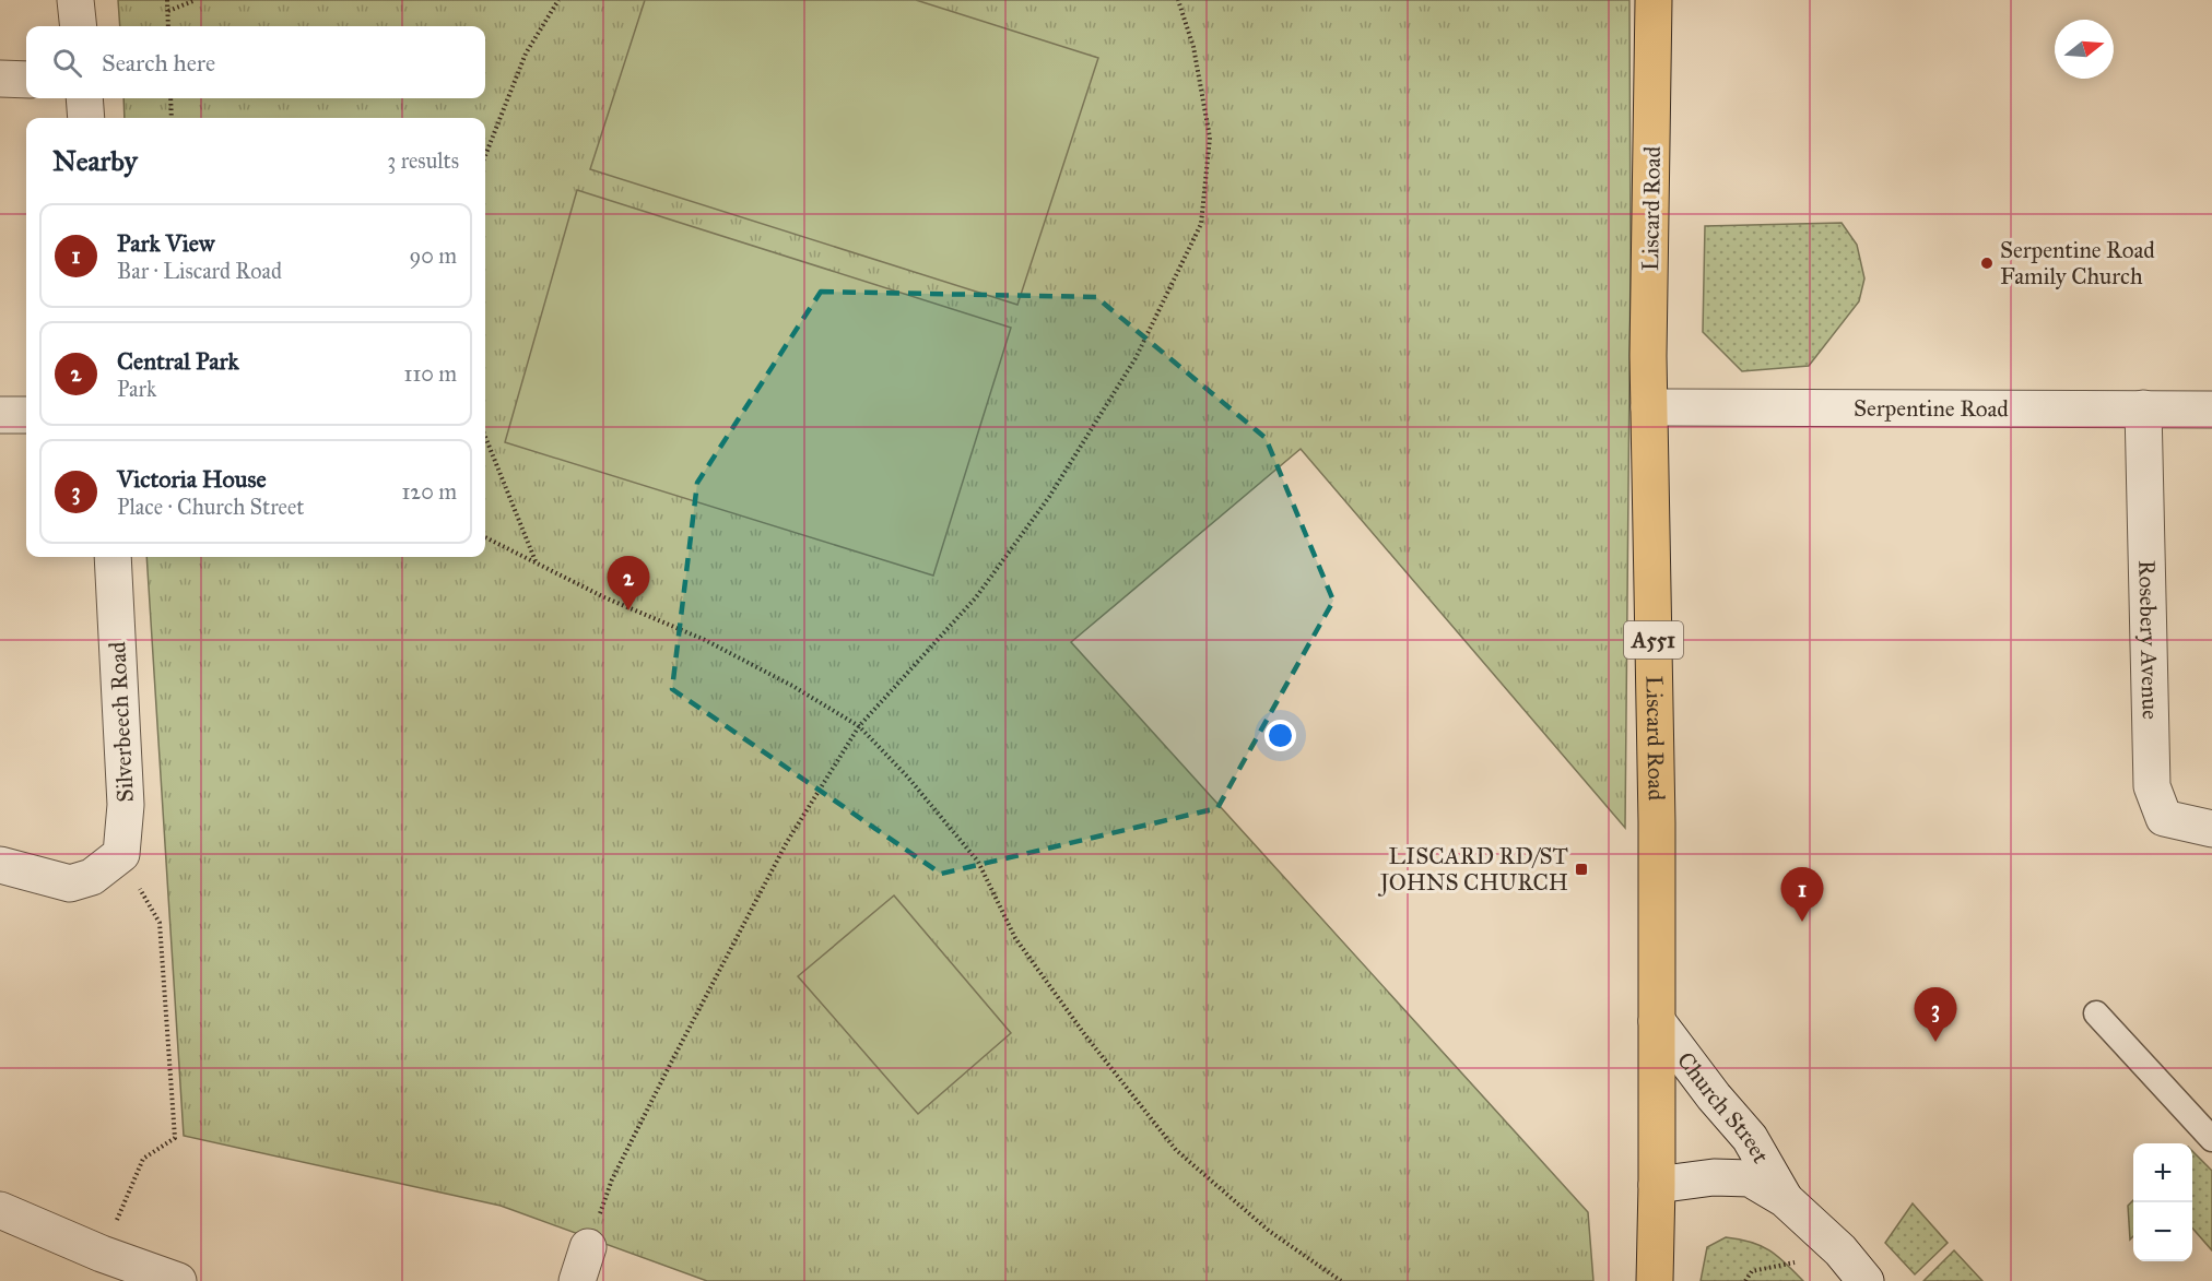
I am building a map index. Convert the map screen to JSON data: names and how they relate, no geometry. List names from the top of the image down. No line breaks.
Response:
{"streets":{"main road":["Liscard Road","A551"],"street":["Serpentine Road","Rosebery Avenue","Silverbeech Road","Church Street"]},"crossings":[["Liscard Road","Serpentine Road"],["Liscard Road","Church Street"],["Serpentine Road","Rosebery Avenue"]],"places":{"other":["Serpentine Road Family Church"],"transit":["LISCARD RD/ST JOHNS CHURCH"]},"north":"right","page":{"search":"Search here","heading":["Nearby","3 results"],"list":[{"mark":"1","name":"Park View","note":"Bar · Liscard Road","value":"90 m"},{"mark":"2","name":"Central Park","note":"Park","value":"110 m"},{"mark":"3","name":"Victoria House","note":"Place · Church Street","value":"120 m"}],"pins":["2","1","3"],"map_buttons":["+","−"]}}
